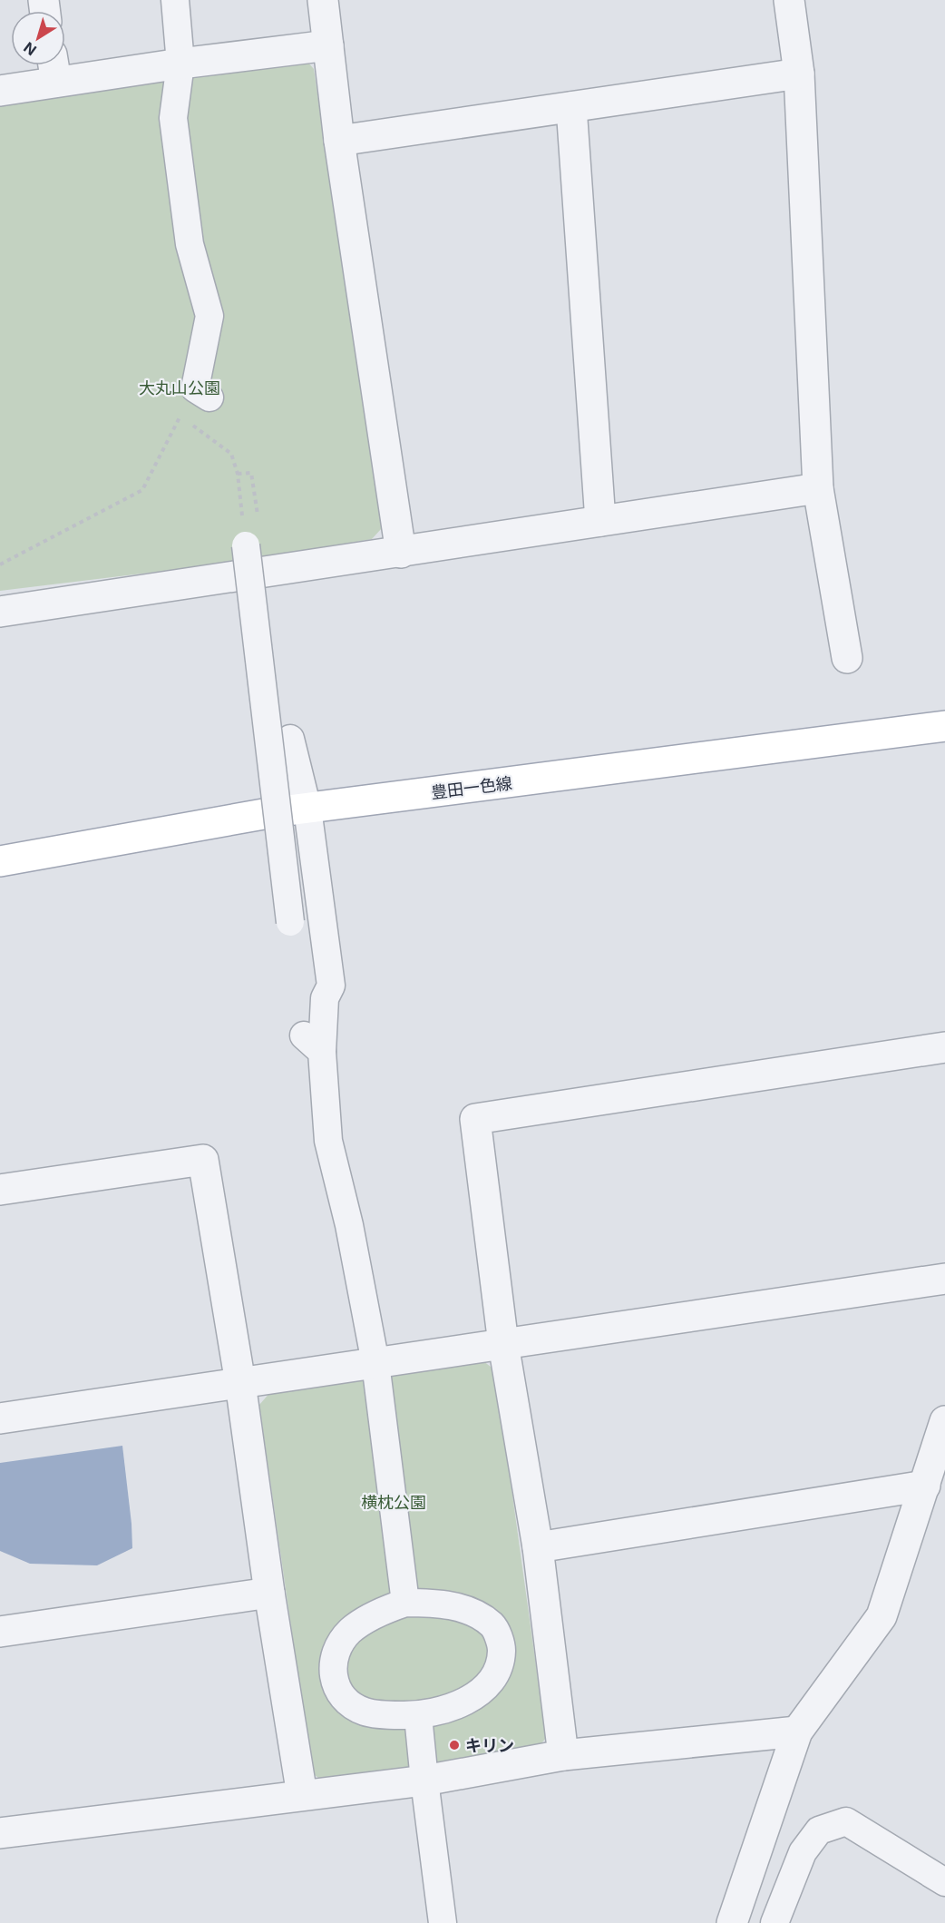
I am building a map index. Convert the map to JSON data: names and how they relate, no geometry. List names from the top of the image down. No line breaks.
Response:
{"streets":{"main road":["豊田一色線"]},"parks":["大丸山公園","横枕公園"],"places":["キリン"],"north":"bottom left"}
